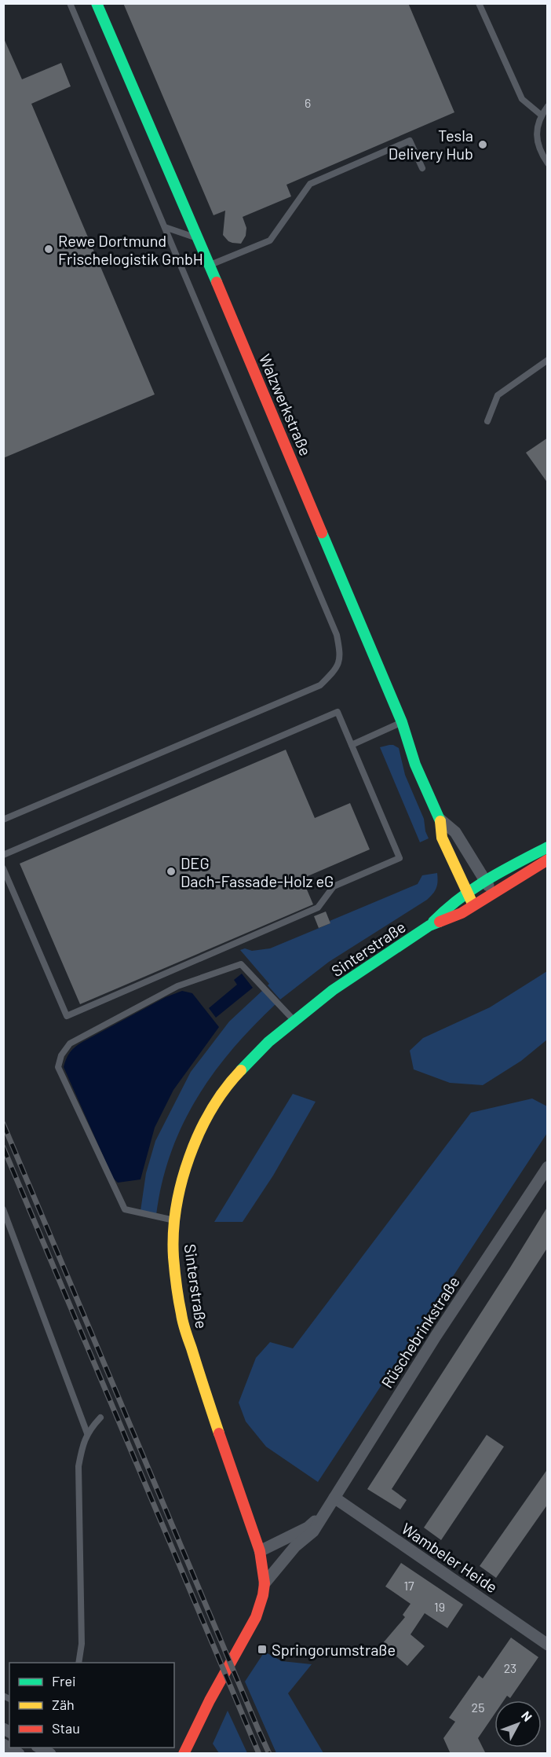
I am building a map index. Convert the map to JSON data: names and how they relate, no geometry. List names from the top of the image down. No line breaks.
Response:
{"streets":{"street":["Walzwerkstraße","Sinterstraße","Rüschebrinkstraße","Wambeler Heide"]},"crossings":[["Walzwerkstraße","Sinterstraße"],["Sinterstraße","Rüschebrinkstraße"],["Rüschebrinkstraße","Wambeler Heide"]],"places":{"other":["Tesla Delivery Hub","Rewe Dortmund Frischelogistik GmbH","DEG Dach-Fassade-Holz eG"],"transit":["Springorumstraße"]},"house_numbers":["6","17","19","23","25"],"legend":["Frei","Zäh","Stau"],"north":"top right"}
